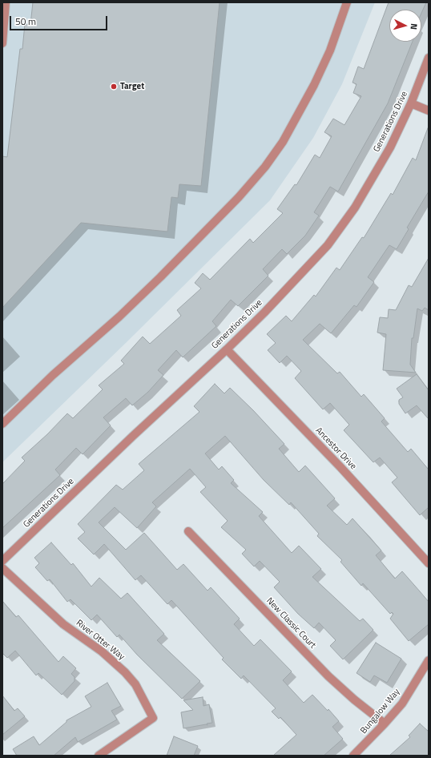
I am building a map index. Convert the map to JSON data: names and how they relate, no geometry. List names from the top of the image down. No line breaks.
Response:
{"streets":{"street":["Generations Drive","Ancestor Drive","New Classic Court","River Otter Way","Bungalow Way"]},"crossings":[["Generations Drive","Ancestor Drive"],["New Classic Court","Bungalow Way"]],"places":["Target"],"scale_bar":"50 m","north":"right"}
